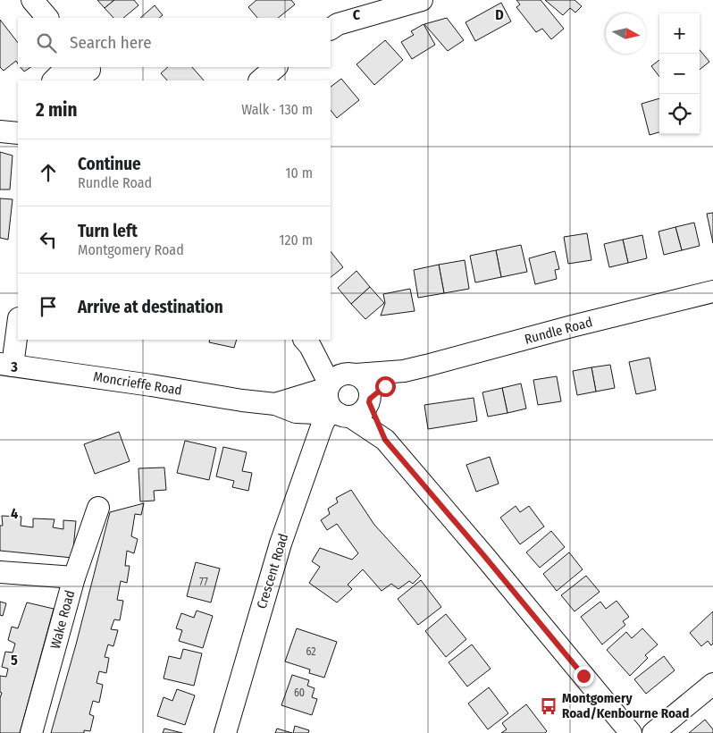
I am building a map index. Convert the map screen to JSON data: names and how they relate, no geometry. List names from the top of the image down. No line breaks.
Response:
{"streets":{"street":["Rundle Road","Moncrieffe Road","Crescent Road","Wake Road"]},"crossings":[["Rundle Road","Moncrieffe Road"],["Rundle Road","Crescent Road"],["Moncrieffe Road","Crescent Road"]],"places":{"bus stop":["Montgomery Road/Kenbourne Road"]},"house_numbers":["77","62","60"],"north":"right","page":{"map_buttons":["+","−"],"search":"Search here","heading":["2 min","Walk · 130 m"],"list":[["Continue","Rundle Road","10 m"],["Turn left","Montgomery Road","120 m"],"Arrive at destination"]},"grid":{"columns":["C","D"],"rows":["3","4","5"]}}
